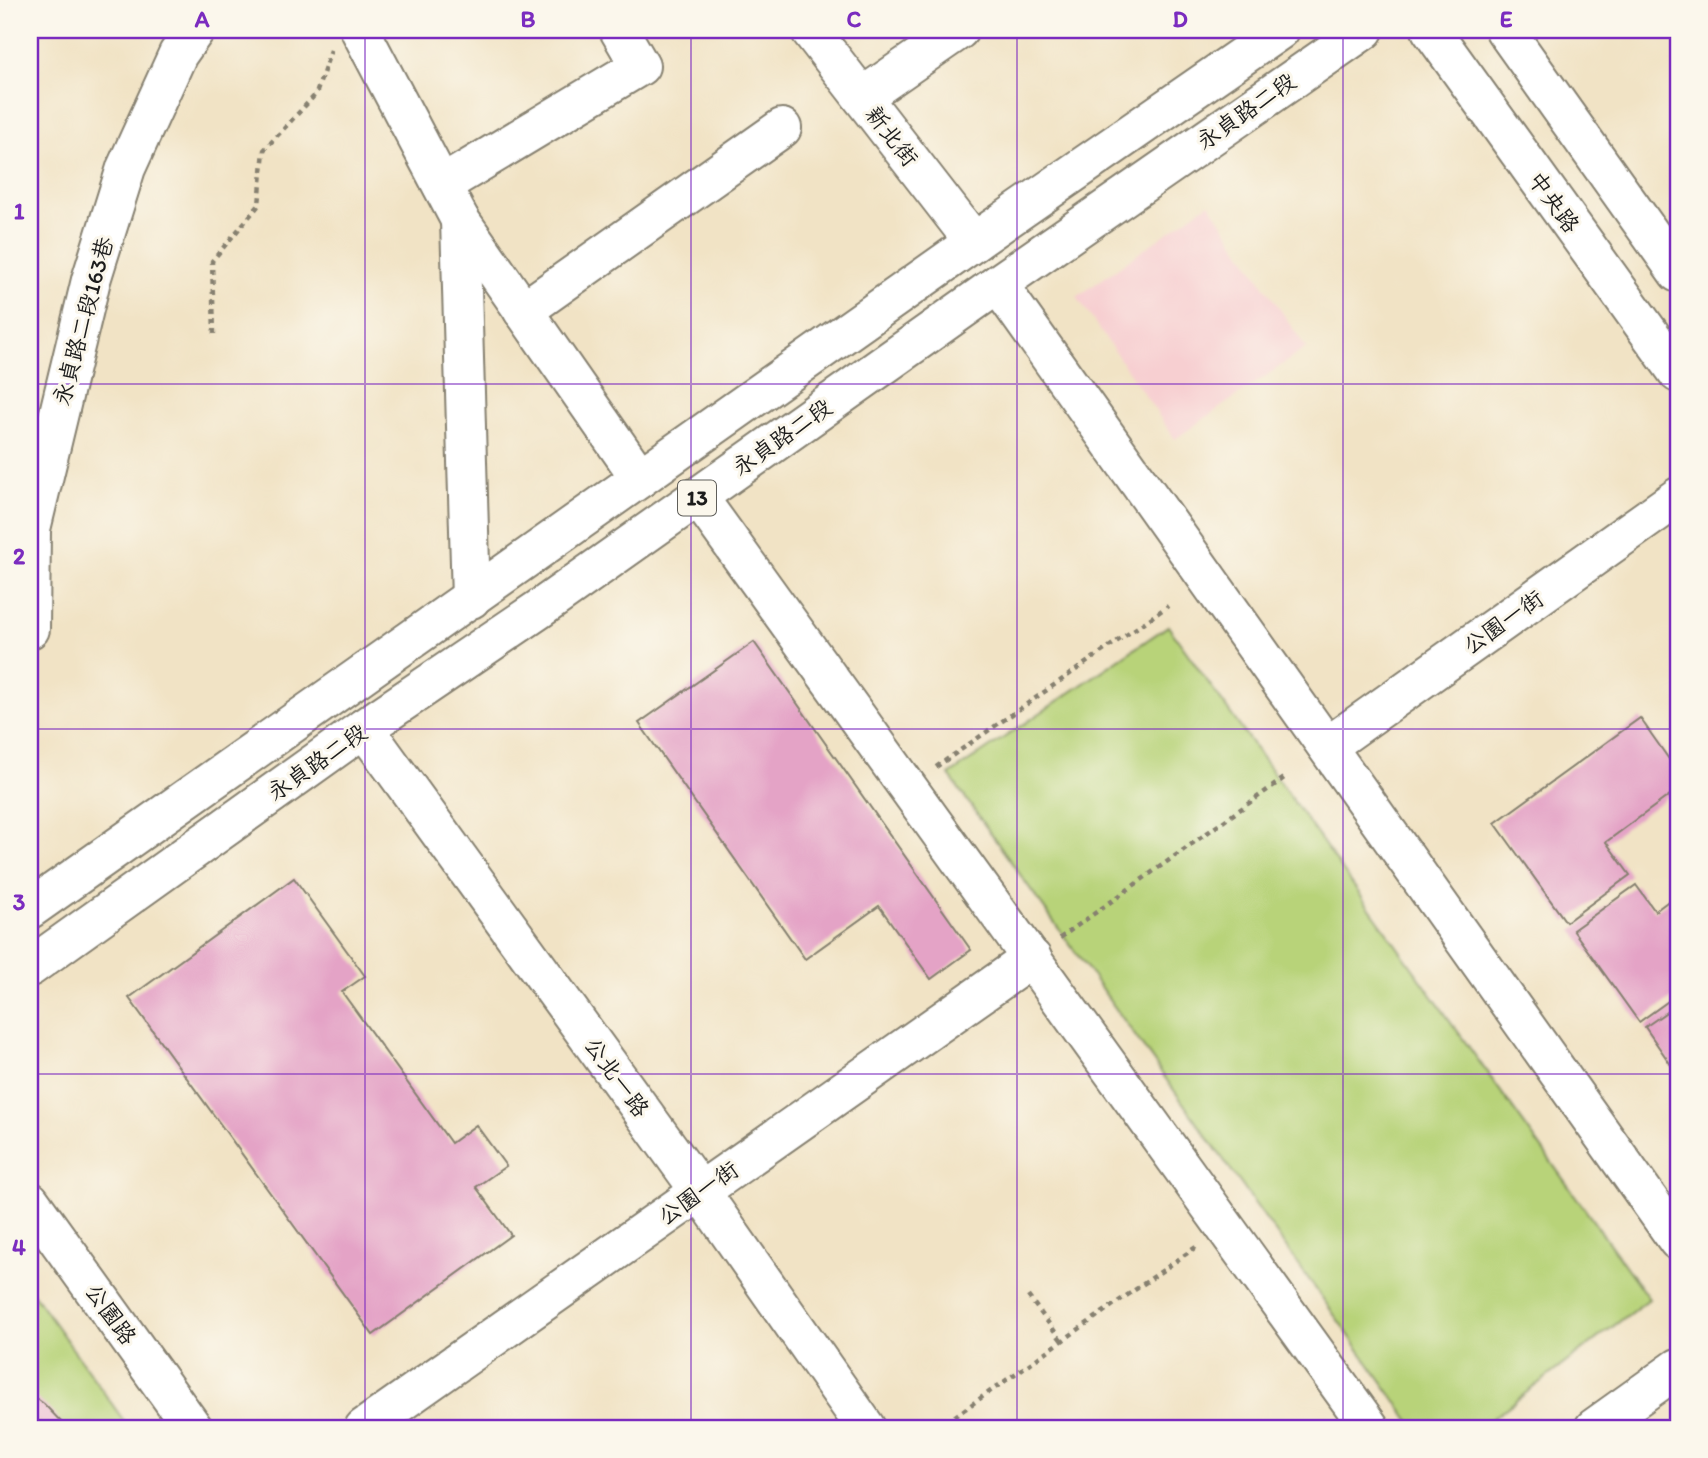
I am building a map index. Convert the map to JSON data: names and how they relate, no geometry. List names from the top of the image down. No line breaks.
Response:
{"streets":{"street":["永貞路二段","新北街","中央路","永貞路二段163巷","13","公園一街","公北一路","公園路"]},"crossings":[["永貞路二段","新北街"],["永貞路二段","公北一路"],["公園一街","公北一路"]],"grid":{"columns":["A","B","C","D","E"],"rows":["1","2","3","4"]}}
